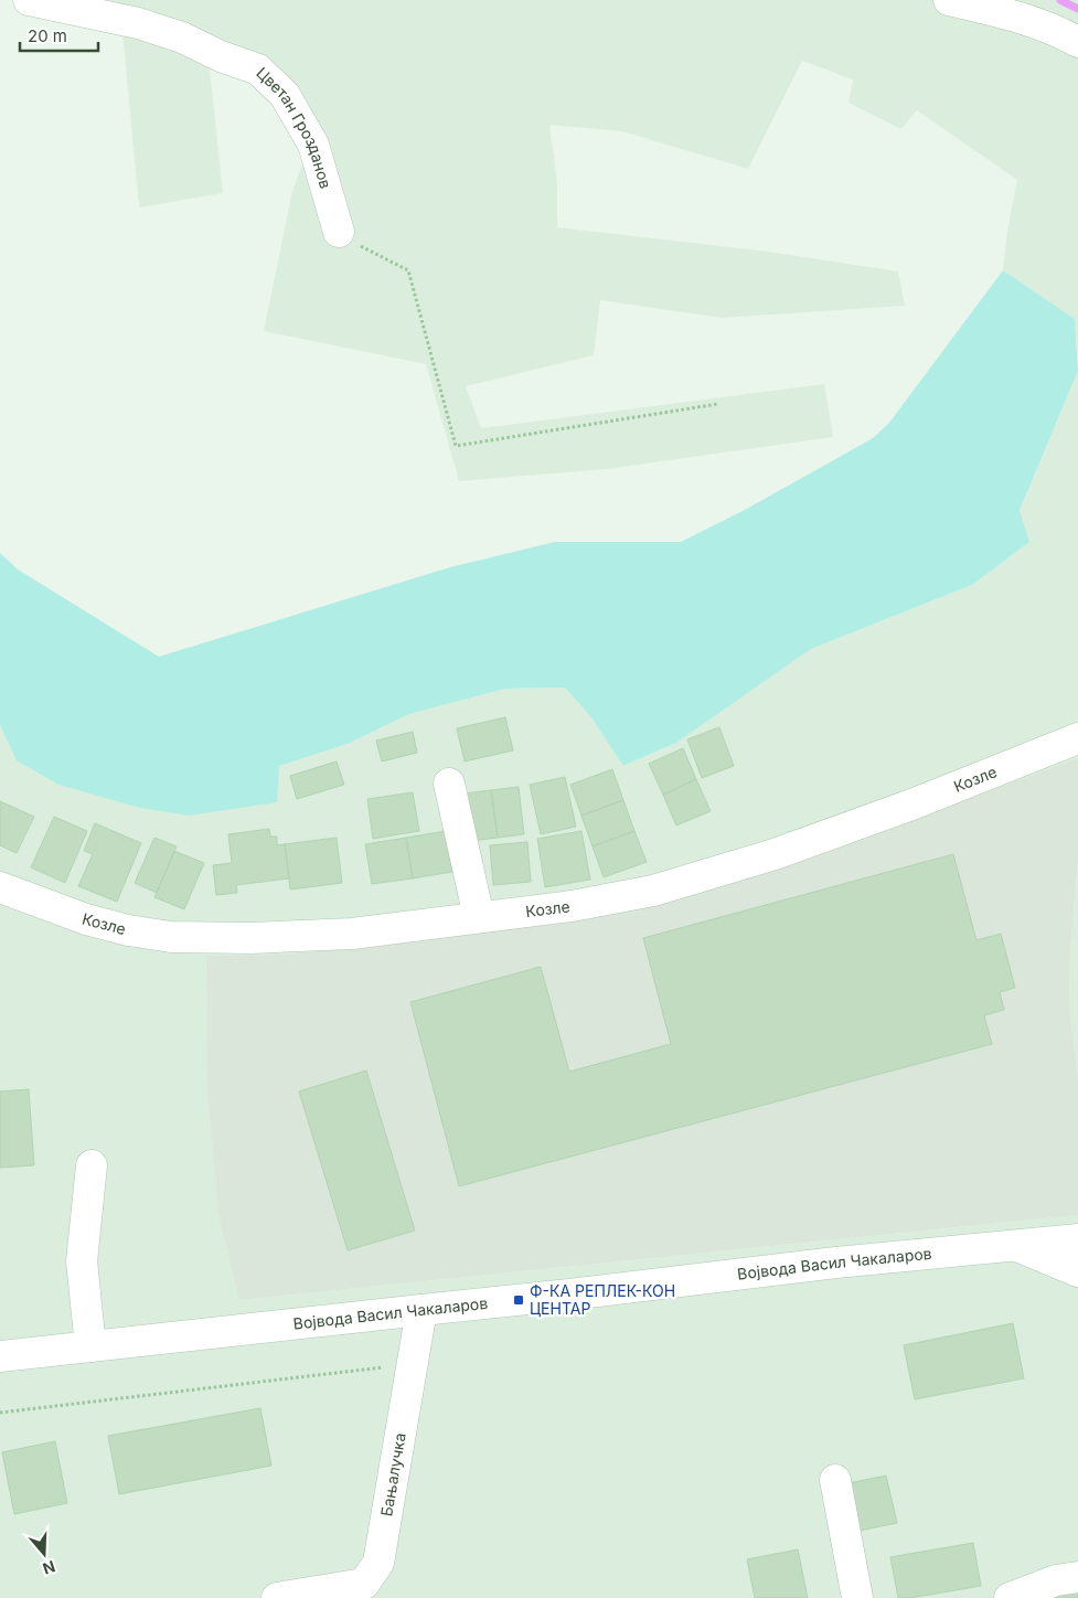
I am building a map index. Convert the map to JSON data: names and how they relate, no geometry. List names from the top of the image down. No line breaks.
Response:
{"streets":{"street":["Цветан Грозданов","Козле","Војвода Васил Чакаларов","Бањалучка"]},"crossings":[["Војвода Васил Чакаларов","Бањалучка"]],"places":{"transit":["Ф-КА РЕПЛЕК-КОН ЦЕНТАР"]},"scale_bar":"20 m","north":"bottom"}
